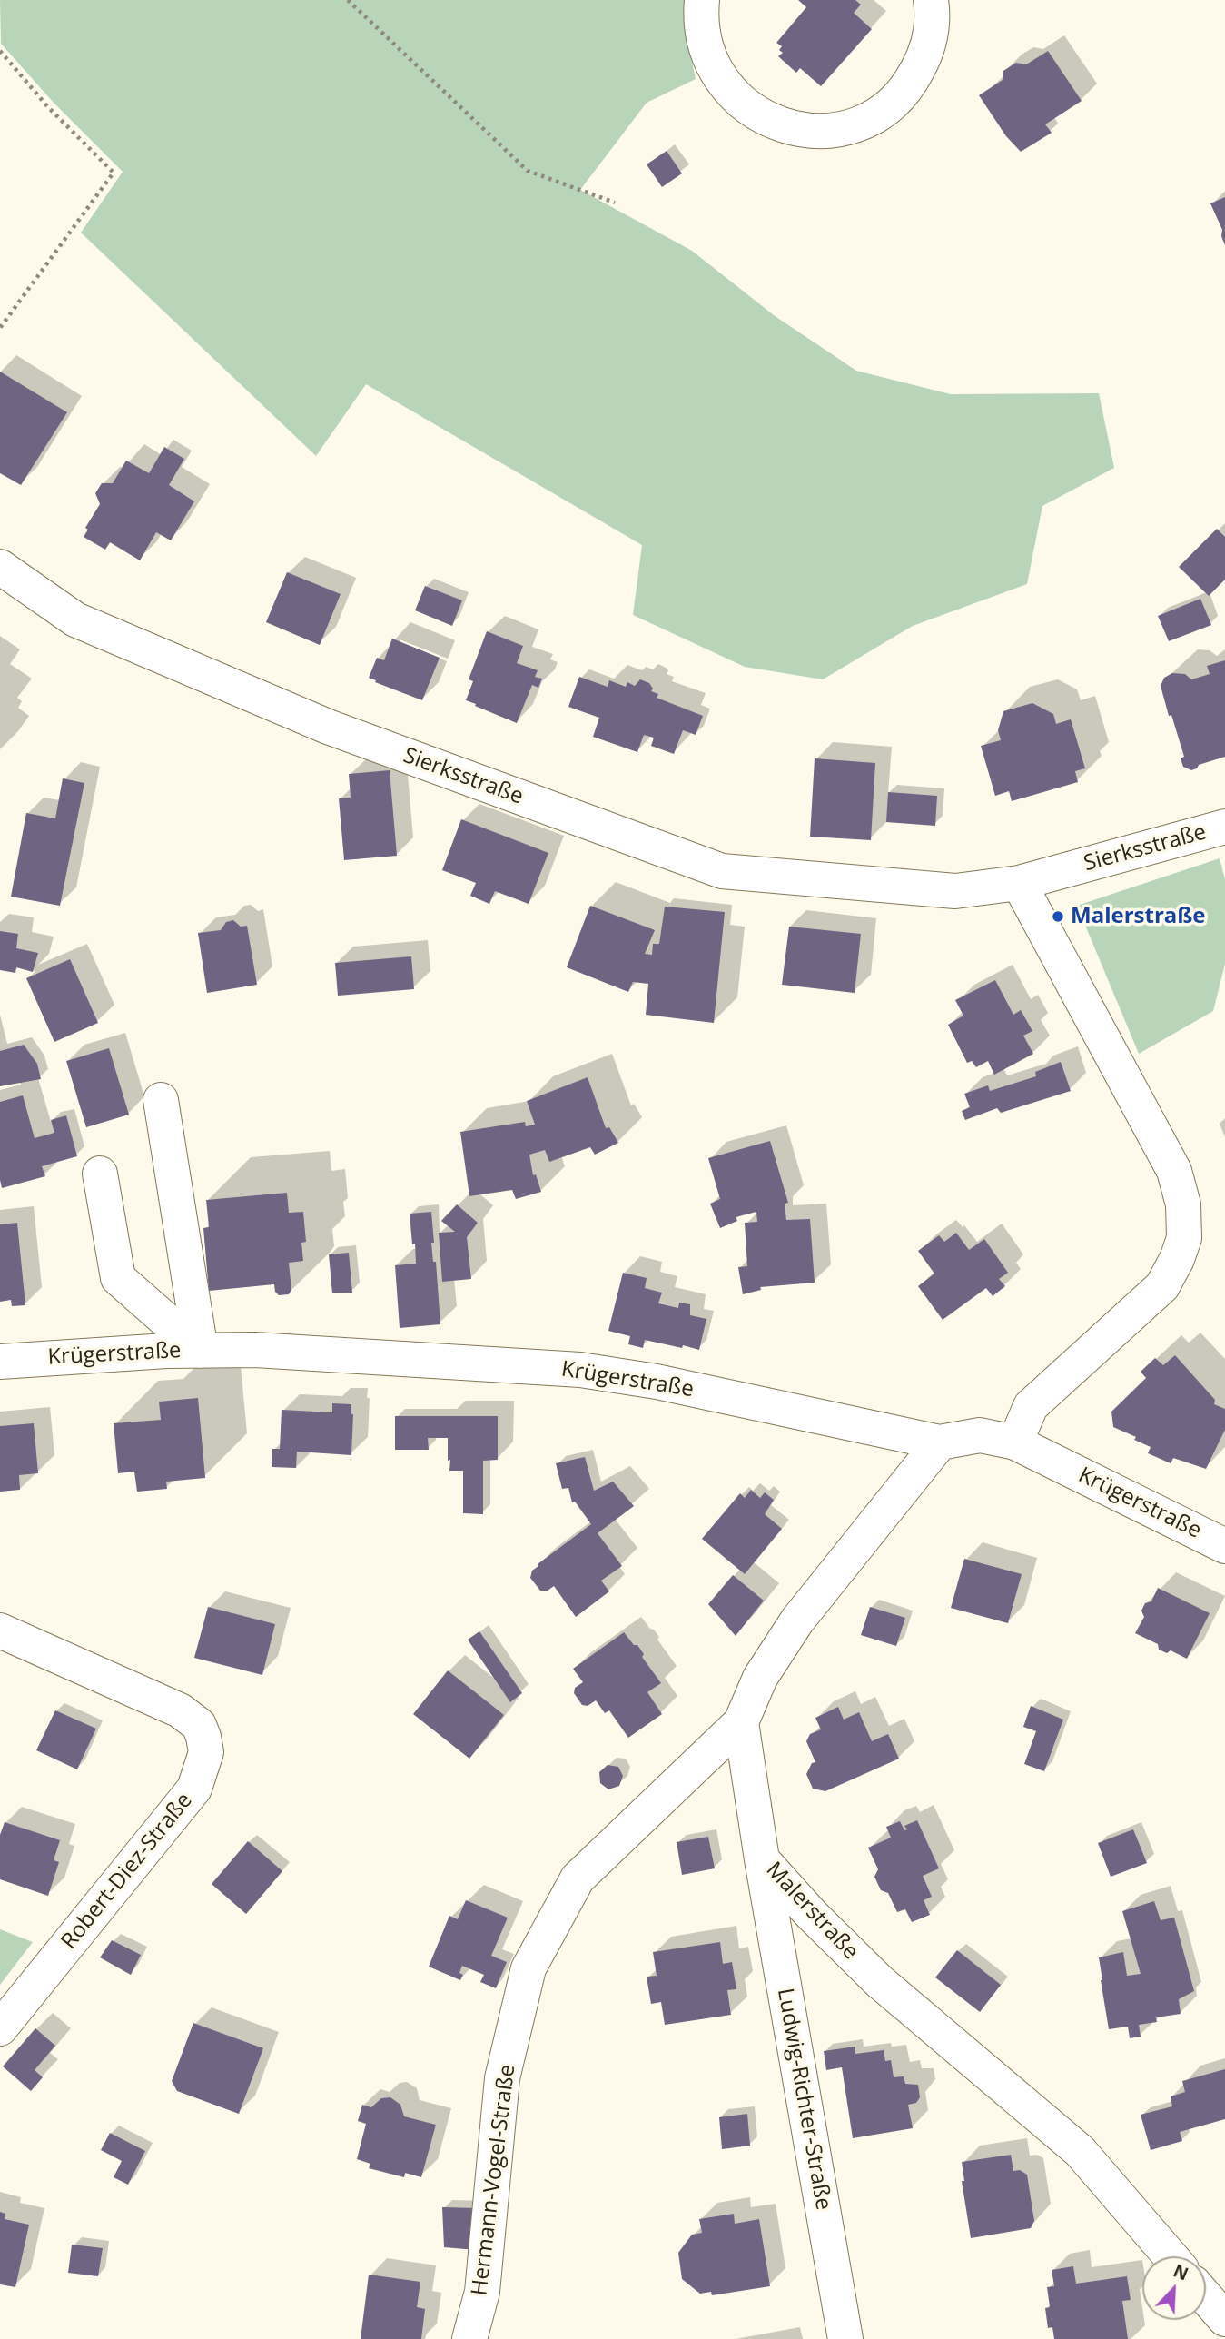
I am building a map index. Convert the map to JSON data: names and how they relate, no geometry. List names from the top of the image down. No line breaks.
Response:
{"streets":{"street":["Sierksstraße","Krügerstraße","Robert-Diez-Straße","Malerstraße","Ludwig-Richter-Straße","Hermann-Vogel-Straße"]},"crossings":[["Malerstraße","Ludwig-Richter-Straße"],["Malerstraße","Hermann-Vogel-Straße"]],"places":["Malerstraße"],"north":"top right"}
